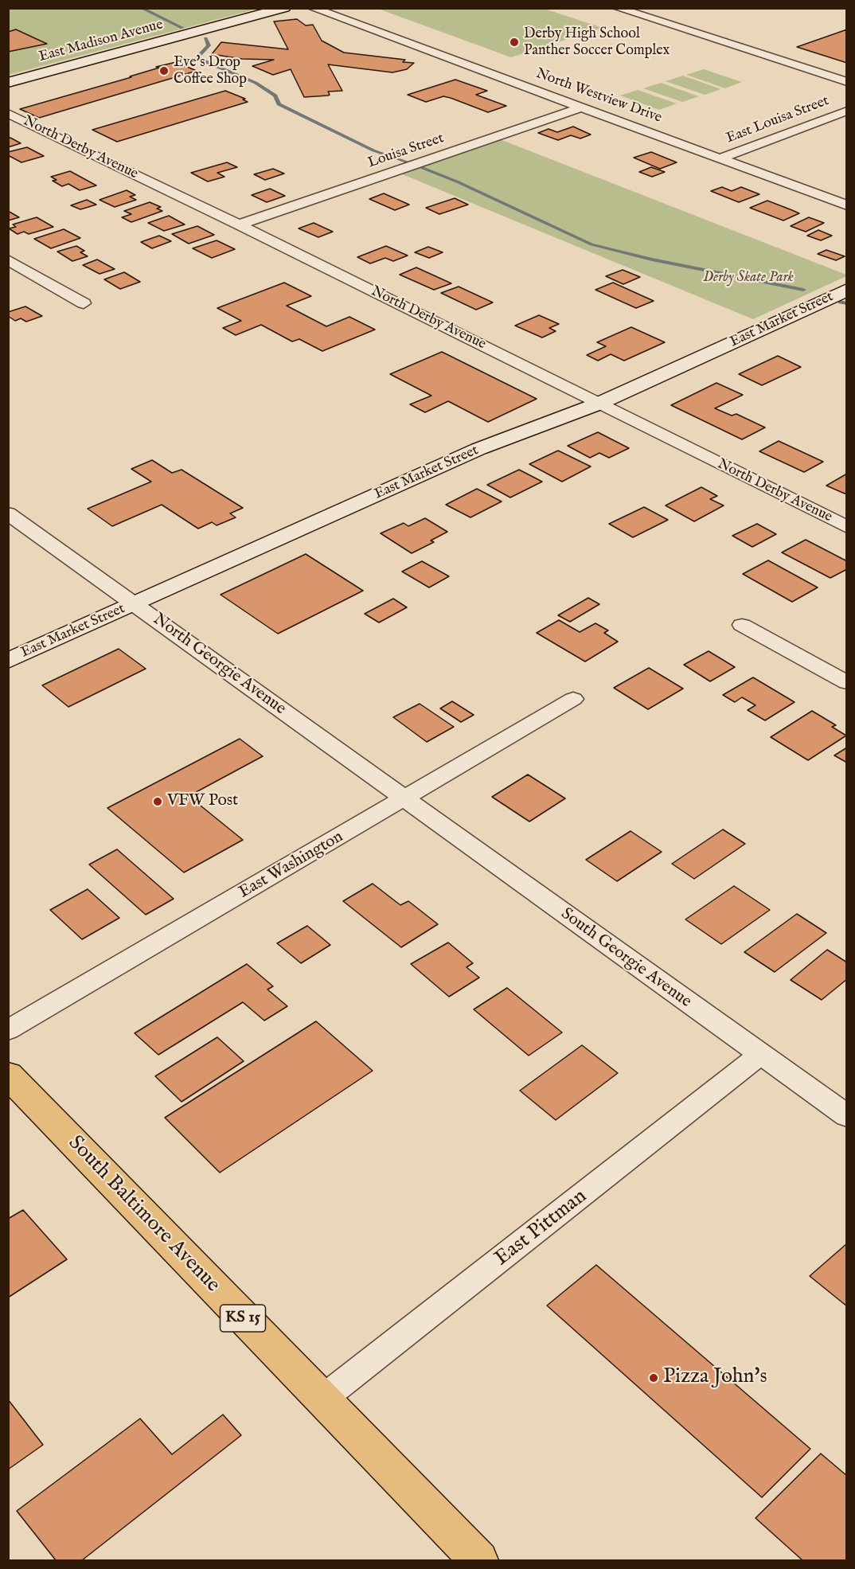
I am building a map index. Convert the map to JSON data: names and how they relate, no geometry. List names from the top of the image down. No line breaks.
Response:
{"streets":{"main road":["South Baltimore Avenue","KS 15"],"street":["East Madison Avenue","North Westview Drive","East Louisa Street","North Derby Avenue","Louisa Street","East Market Street","North Georgie Avenue","East Washington","South Georgie Avenue","East Pittman"]},"crossings":[["North Westview Drive","East Louisa Street"],["North Westview Drive","Louisa Street"],["North Derby Avenue","Louisa Street"],["North Derby Avenue","East Market Street"],["East Market Street","North Georgie Avenue"],["North Georgie Avenue","East Washington"],["North Georgie Avenue","South Georgie Avenue"],["East Washington","South Georgie Avenue"],["South Georgie Avenue","East Pittman"],["South Baltimore Avenue","East Pittman"]],"parks":["Derby Skate Park"],"places":["Derby High School Panther Soccer Complex","Eve's Drop Coffee Shop","VFW Post","Pizza John's"]}
